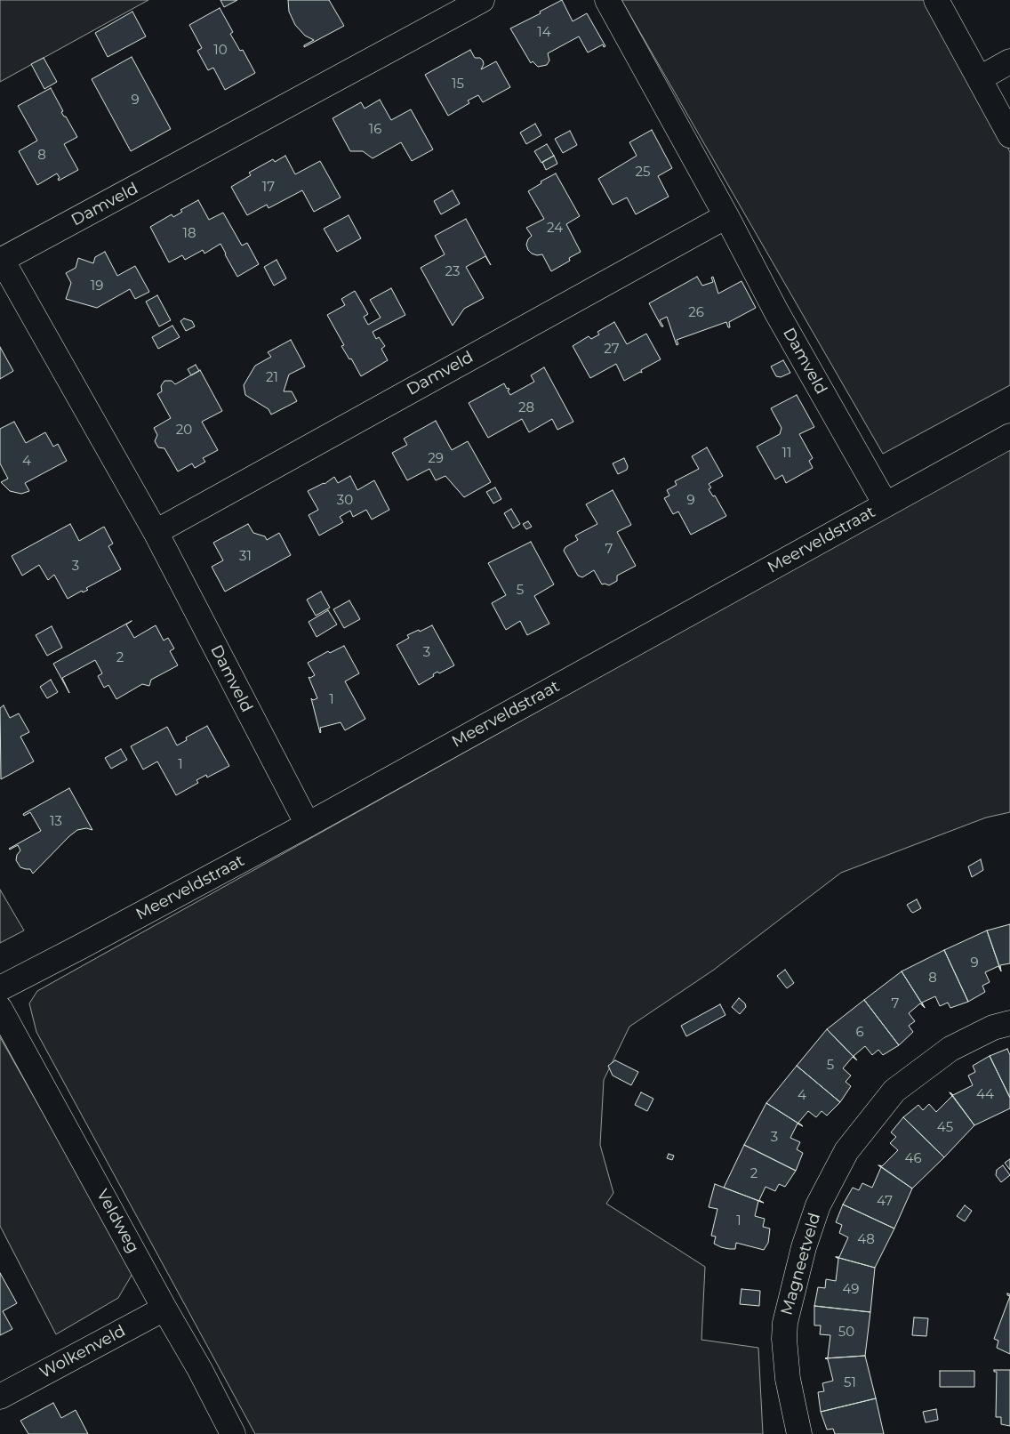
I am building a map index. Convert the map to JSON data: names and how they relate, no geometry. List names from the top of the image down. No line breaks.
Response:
{"streets":{"street":["Damveld","Meerveldstraat","Veldweg","Magneetveld","Wolkenveld"]},"crossings":[["Damveld","Meerveldstraat"],["Veldweg","Wolkenveld"]],"house_numbers":["14","10","15","9","16","8","25","17","24","18","23","19","26","27","21","28","20","11","29","4","30","9","7","31","3","5","3","2","1","1","13","9","8","7","6","5","44","4","45","3","46","2","47","1","48","49","50","51"]}
